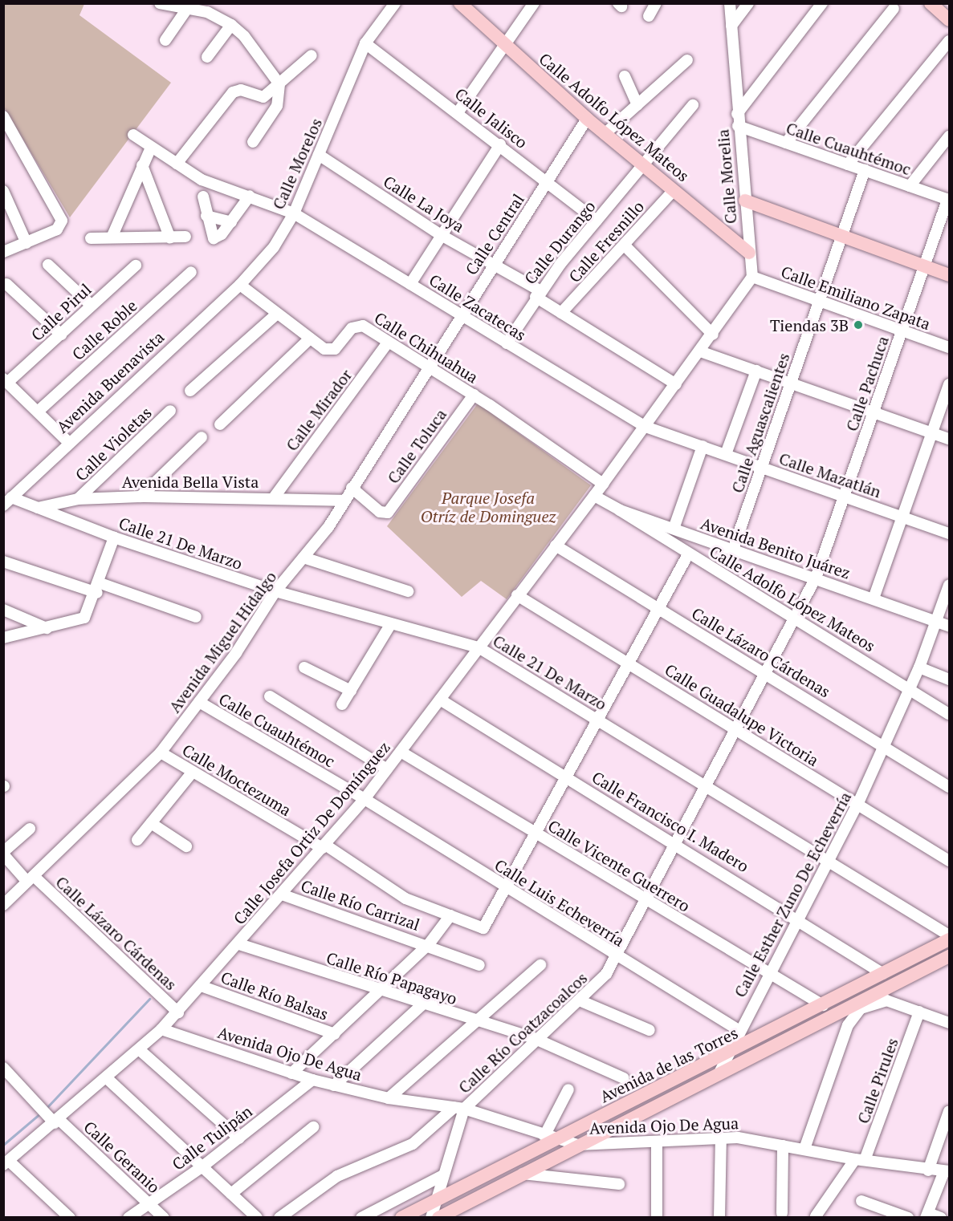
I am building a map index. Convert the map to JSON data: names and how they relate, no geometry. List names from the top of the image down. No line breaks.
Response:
{"streets":{"main road":["Calle Adolfo López Mateos","Avenida de las Torres"],"street":["Calle Jalisco","Calle Cuauhtémoc","Calle Morelos","Calle Morelia","Calle La Joya","Calle Central","Calle Fresnillo","Calle Durango","Calle Emiliano Zapata","Calle Zacatecas","Calle Pirul","Calle Roble","Calle Chihuahua","Avenida Buenavista","Calle Pachuca","Calle Mirador","Calle Aguascalientes","Calle Violetas","Calle Toluca","Calle Mazatlán","Avenida Bella Vista","Calle 21 De Marzo","Avenida Benito Juárez","Avenida Miguel Hidalgo","Calle Lázaro Cárdenas","Calle Guadalupe Victoria","Calle Moctezuma","Calle Francisco I. Madero","Calle Josefa Ortiz De Domínguez","Calle Vicente Guerrero","Calle Esther Zuno De Echeverría","Calle Luis Echeverría","Calle Río Carrizal","Calle Río Papagayo","Calle Río Balsas","Calle Río Coatzacoalcos","Avenida Ojo De Agua","Calle Pirules","Calle Tulipán","Calle Geranio"]},"crossings":[["Calle Adolfo López Mateos","Calle Morelia"],["Calle Adolfo López Mateos","Calle Central"],["Calle Adolfo López Mateos","Calle Fresnillo"],["Calle Adolfo López Mateos","Calle Durango"],["Calle Adolfo López Mateos","Calle Pachuca"],["Calle Adolfo López Mateos","Avenida Benito Juárez"],["Calle Adolfo López Mateos","Calle Esther Zuno De Echeverría"],["Calle Jalisco","Calle Morelos"],["Calle Jalisco","Calle Central"],["Calle Jalisco","Calle Durango"],["Calle Cuauhtémoc","Calle Morelia"],["Calle Cuauhtémoc","Calle Pachuca"],["Calle Cuauhtémoc","Calle Aguascalientes"],["Calle Cuauhtémoc","Avenida Miguel Hidalgo"],["Calle Cuauhtémoc","Calle Josefa Ortiz De Domínguez"],["Calle Cuauhtémoc","Calle Luis Echeverría"],["Calle Morelos","Calle La Joya"],["Calle Morelos","Calle Zacatecas"],["Calle Morelos","Calle Chihuahua"],["Calle Morelos","Avenida Buenavista"],["Calle Morelia","Calle Emiliano Zapata"],["Calle La Joya","Calle Central"],["Calle La Joya","Calle Fresnillo"],["Calle La Joya","Calle Durango"],["Calle Central","Calle Zacatecas"],["Calle Central","Calle Chihuahua"],["Calle Central","Avenida Miguel Hidalgo"],["Calle Durango","Calle Zacatecas"],["Calle Emiliano Zapata","Calle Pachuca"],["Calle Emiliano Zapata","Calle Aguascalientes"],["Calle Zacatecas","Calle Mazatlán"],["Calle Chihuahua","Avenida Buenavista"],["Calle Chihuahua","Calle Mirador"],["Calle Chihuahua","Calle Toluca"],["Calle Chihuahua","Avenida Miguel Hidalgo"],["Calle Chihuahua","Calle Josefa Ortiz De Domínguez"],["Avenida Buenavista","Calle 21 De Marzo"],["Calle Pachuca","Calle Mazatlán"],["Calle Pachuca","Calle 21 De Marzo"],["Calle Pachuca","Avenida Benito Juárez"],["Calle Pachuca","Calle Lázaro Cárdenas"],["Calle Pachuca","Calle Guadalupe Victoria"],["Calle Pachuca","Calle Río Coatzacoalcos"],["Calle Mirador","Avenida Bella Vista"],["Calle Aguascalientes","Calle Mazatlán"],["Calle Aguascalientes","Avenida Benito Juárez"],["Calle Violetas","Avenida Bella Vista"],["Calle Toluca","Avenida Miguel Hidalgo"],["Avenida Bella Vista","Calle 21 De Marzo"],["Avenida Bella Vista","Avenida Miguel Hidalgo"],["Calle 21 De Marzo","Avenida Miguel Hidalgo"],["Calle 21 De Marzo","Calle Josefa Ortiz De Domínguez"],["Calle 21 De Marzo","Calle Esther Zuno De Echeverría"],["Calle 21 De Marzo","Calle Río Coatzacoalcos"],["Avenida Benito Juárez","Calle Josefa Ortiz De Domínguez"],["Avenida Benito Juárez","Calle Esther Zuno De Echeverría"],["Avenida Miguel Hidalgo","Calle Lázaro Cárdenas"],["Avenida Miguel Hidalgo","Calle Moctezuma"],["Calle Lázaro Cárdenas","Calle Josefa Ortiz De Domínguez"],["Calle Lázaro Cárdenas","Calle Esther Zuno De Echeverría"],["Calle Guadalupe Victoria","Calle Josefa Ortiz De Domínguez"],["Calle Guadalupe Victoria","Calle Esther Zuno De Echeverría"],["Calle Moctezuma","Calle Josefa Ortiz De Domínguez"],["Calle Moctezuma","Calle Luis Echeverría"],["Calle Francisco I. Madero","Calle Josefa Ortiz De Domínguez"],["Calle Francisco I. Madero","Calle Esther Zuno De Echeverría"],["Calle Francisco I. Madero","Calle Río Coatzacoalcos"],["Calle Francisco I. Madero","Avenida de las Torres"],["Calle Josefa Ortiz De Domínguez","Calle Vicente Guerrero"],["Calle Josefa Ortiz De Domínguez","Calle Luis Echeverría"],["Calle Josefa Ortiz De Domínguez","Calle Río Carrizal"],["Calle Josefa Ortiz De Domínguez","Calle Río Papagayo"],["Calle Josefa Ortiz De Domínguez","Calle Río Balsas"],["Calle Josefa Ortiz De Domínguez","Avenida Ojo De Agua"],["Calle Josefa Ortiz De Domínguez","Calle Geranio"],["Calle Vicente Guerrero","Calle Esther Zuno De Echeverría"],["Calle Vicente Guerrero","Calle Río Coatzacoalcos"],["Calle Vicente Guerrero","Avenida de las Torres"],["Calle Esther Zuno De Echeverría","Calle Luis Echeverría"],["Calle Esther Zuno De Echeverría","Avenida de las Torres"],["Calle Luis Echeverría","Calle Río Coatzacoalcos"],["Calle Río Papagayo","Calle Río Coatzacoalcos"],["Calle Río Coatzacoalcos","Avenida Ojo De Agua"],["Calle Río Coatzacoalcos","Avenida de las Torres"],["Avenida Ojo De Agua","Avenida de las Torres"],["Avenida Ojo De Agua","Calle Pirules"],["Avenida Ojo De Agua","Calle Tulipán"],["Calle Tulipán","Calle Geranio"]],"parks":["Parque Josefa Otríz de Dominguez"],"places":["Tiendas 3B"]}
